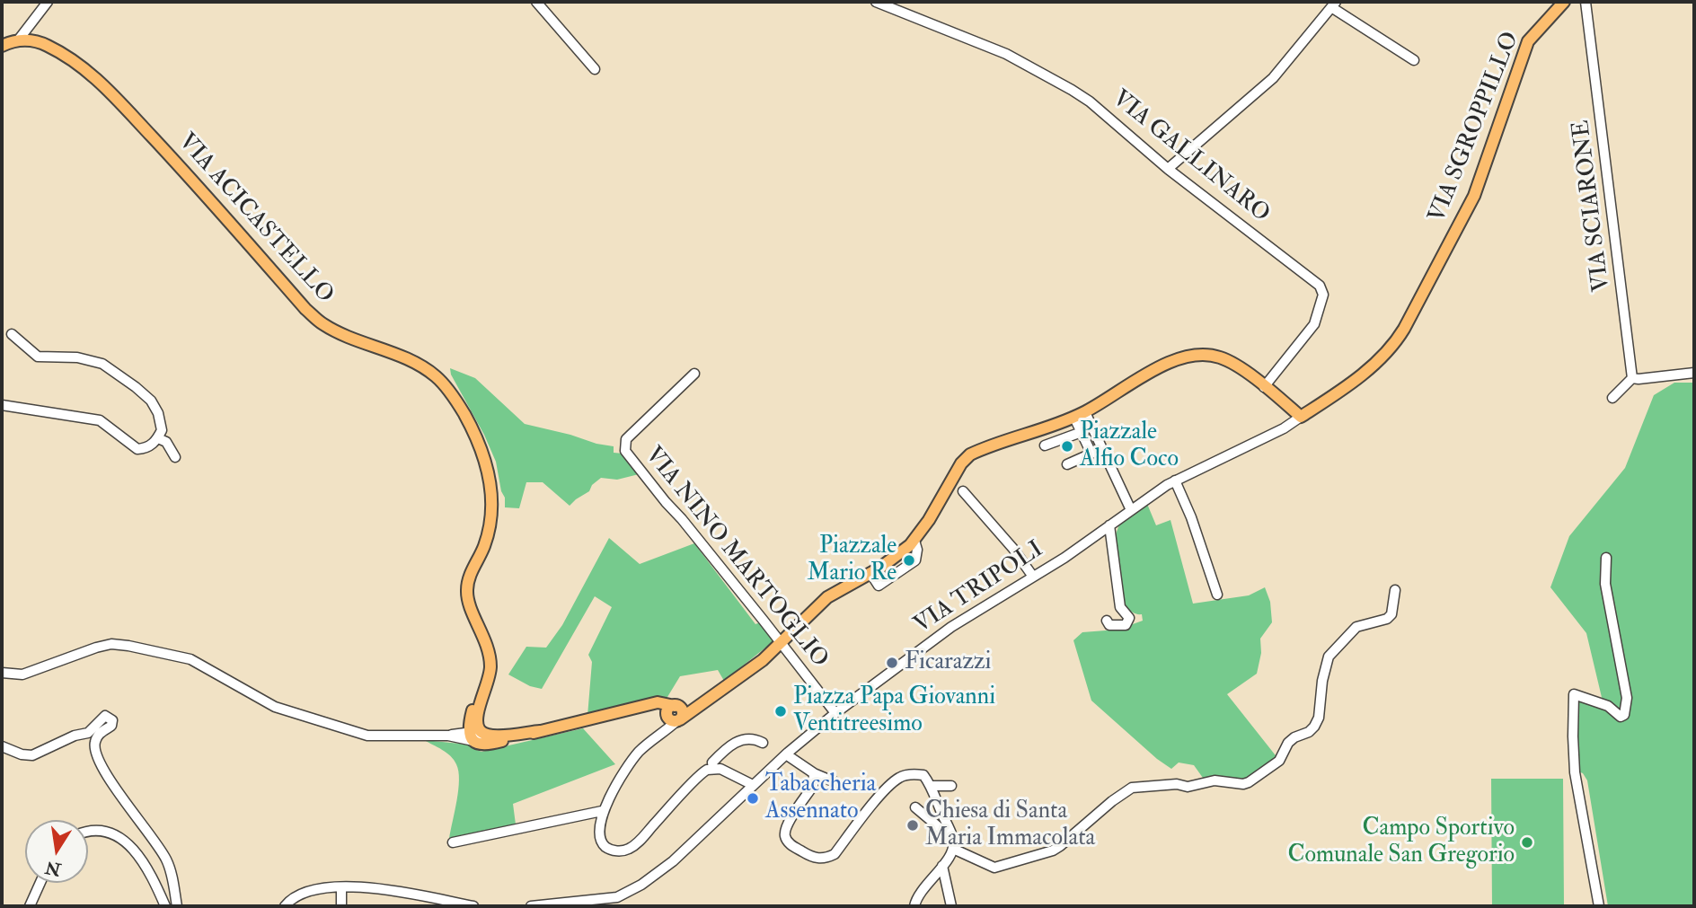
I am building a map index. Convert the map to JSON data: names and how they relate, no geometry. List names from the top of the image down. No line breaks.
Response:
{"streets":{"main road":["VIA SGROPPILLO","VIA ACICASTELLO","VIA TRIPOLI"],"street":["VIA GALLINARO","VIA SCIARONE","VIA NINO MARTOGLIO"]},"crossings":[["VIA SGROPPILLO","VIA TRIPOLI"],["VIA NINO MARTOGLIO","VIA TRIPOLI"]],"places":["Piazzale Alfio Coco","Piazzale Mario Re","Ficarazzi","Piazza Papa Giovanni Ventitreesimo","Tabaccheria Assennato","Chiesa di Santa Maria Immacolata","Campo Sportivo Comunale San Gregorio"],"north":"bottom"}
